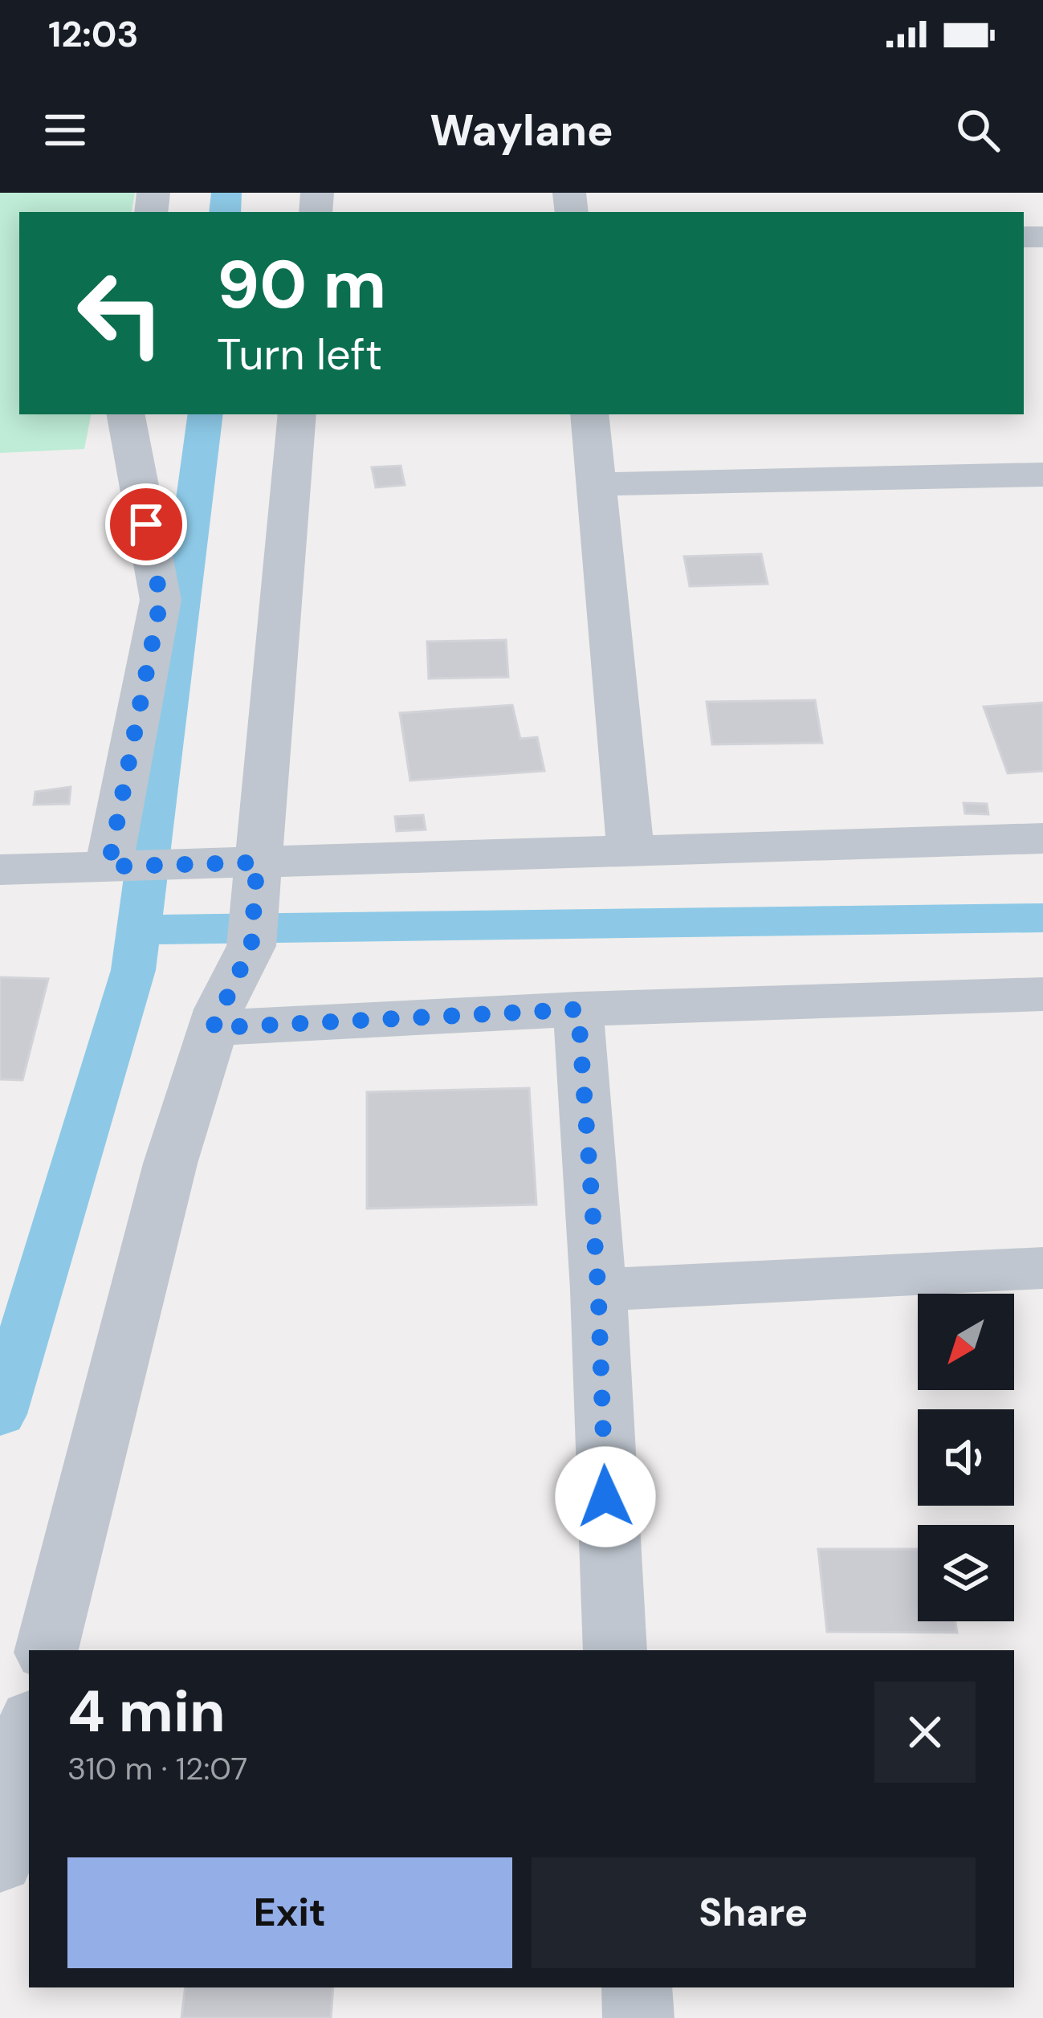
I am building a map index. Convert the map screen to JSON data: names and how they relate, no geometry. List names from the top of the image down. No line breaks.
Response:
{"north":"bottom left","page":{"status":"12:03","header":"Waylane","turn":["90 m","Turn left"],"heading":["4 min","310 m · 12:07"],"buttons":["Exit","Share"]}}
